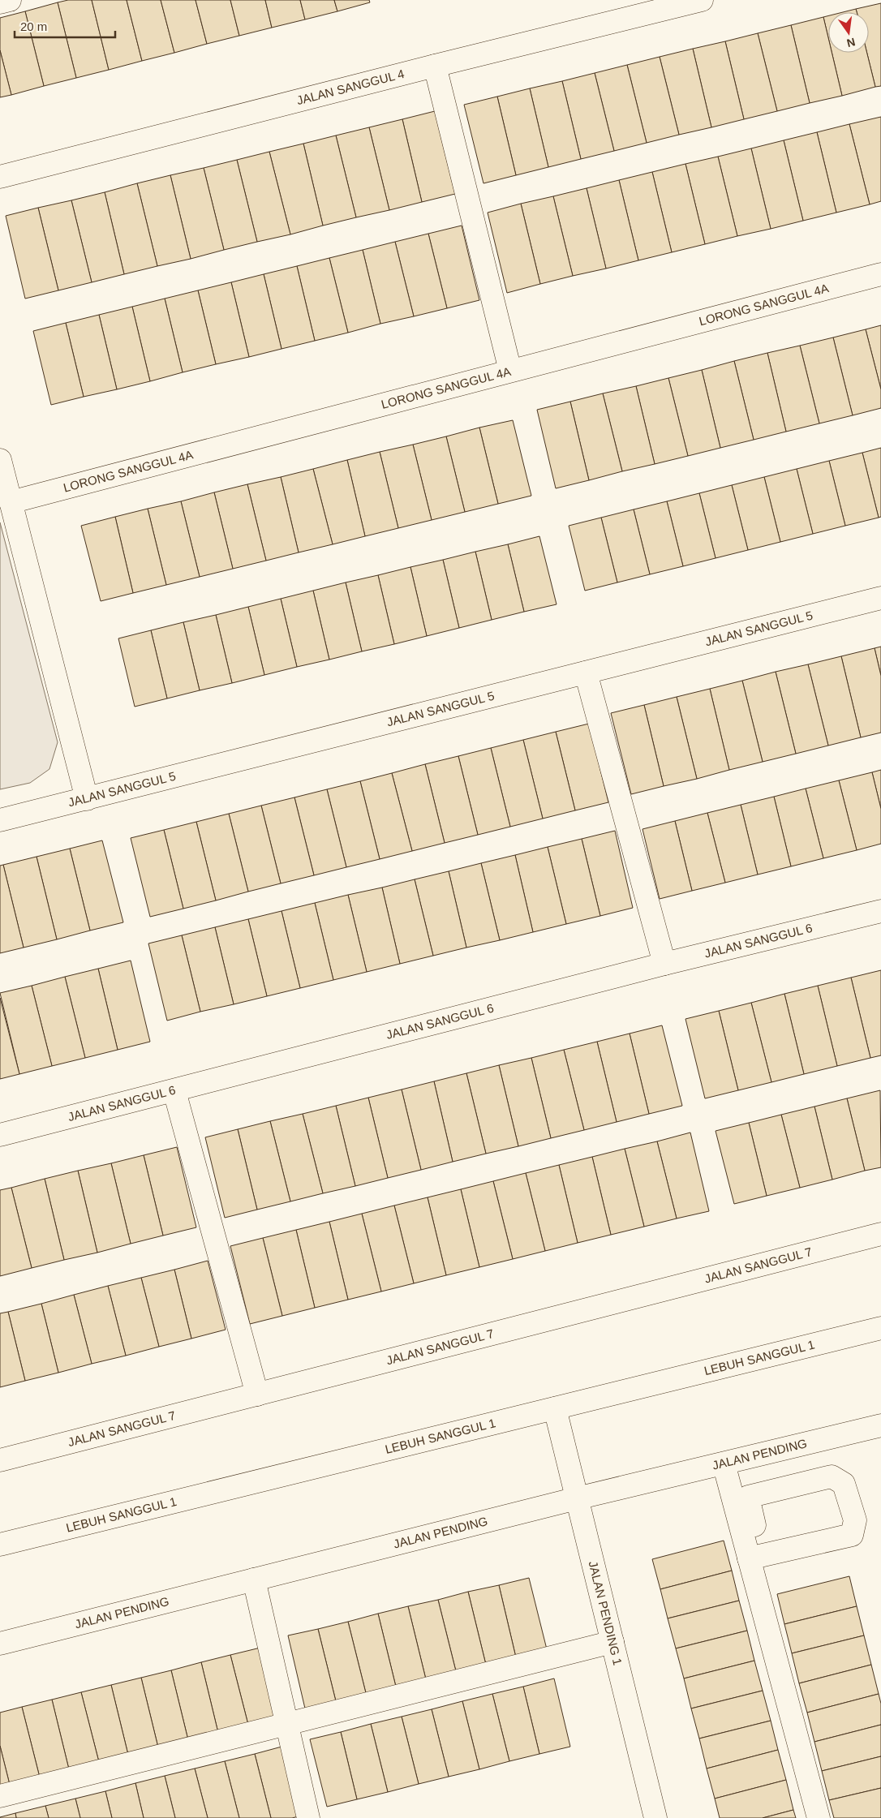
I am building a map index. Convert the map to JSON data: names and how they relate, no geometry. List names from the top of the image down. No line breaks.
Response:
{"streets":{"street":["JALAN SANGGUL 4","LORONG SANGGUL 4A","JALAN SANGGUL 5","JALAN SANGGUL 6","JALAN SANGGUL 7","LEBUH SANGGUL 1","JALAN PENDING","JALAN PENDING 1"]},"crossings":[["LEBUH SANGGUL 1","JALAN PENDING 1"],["JALAN PENDING","JALAN PENDING 1"]],"scale_bar":"20 m","north":"bottom"}
